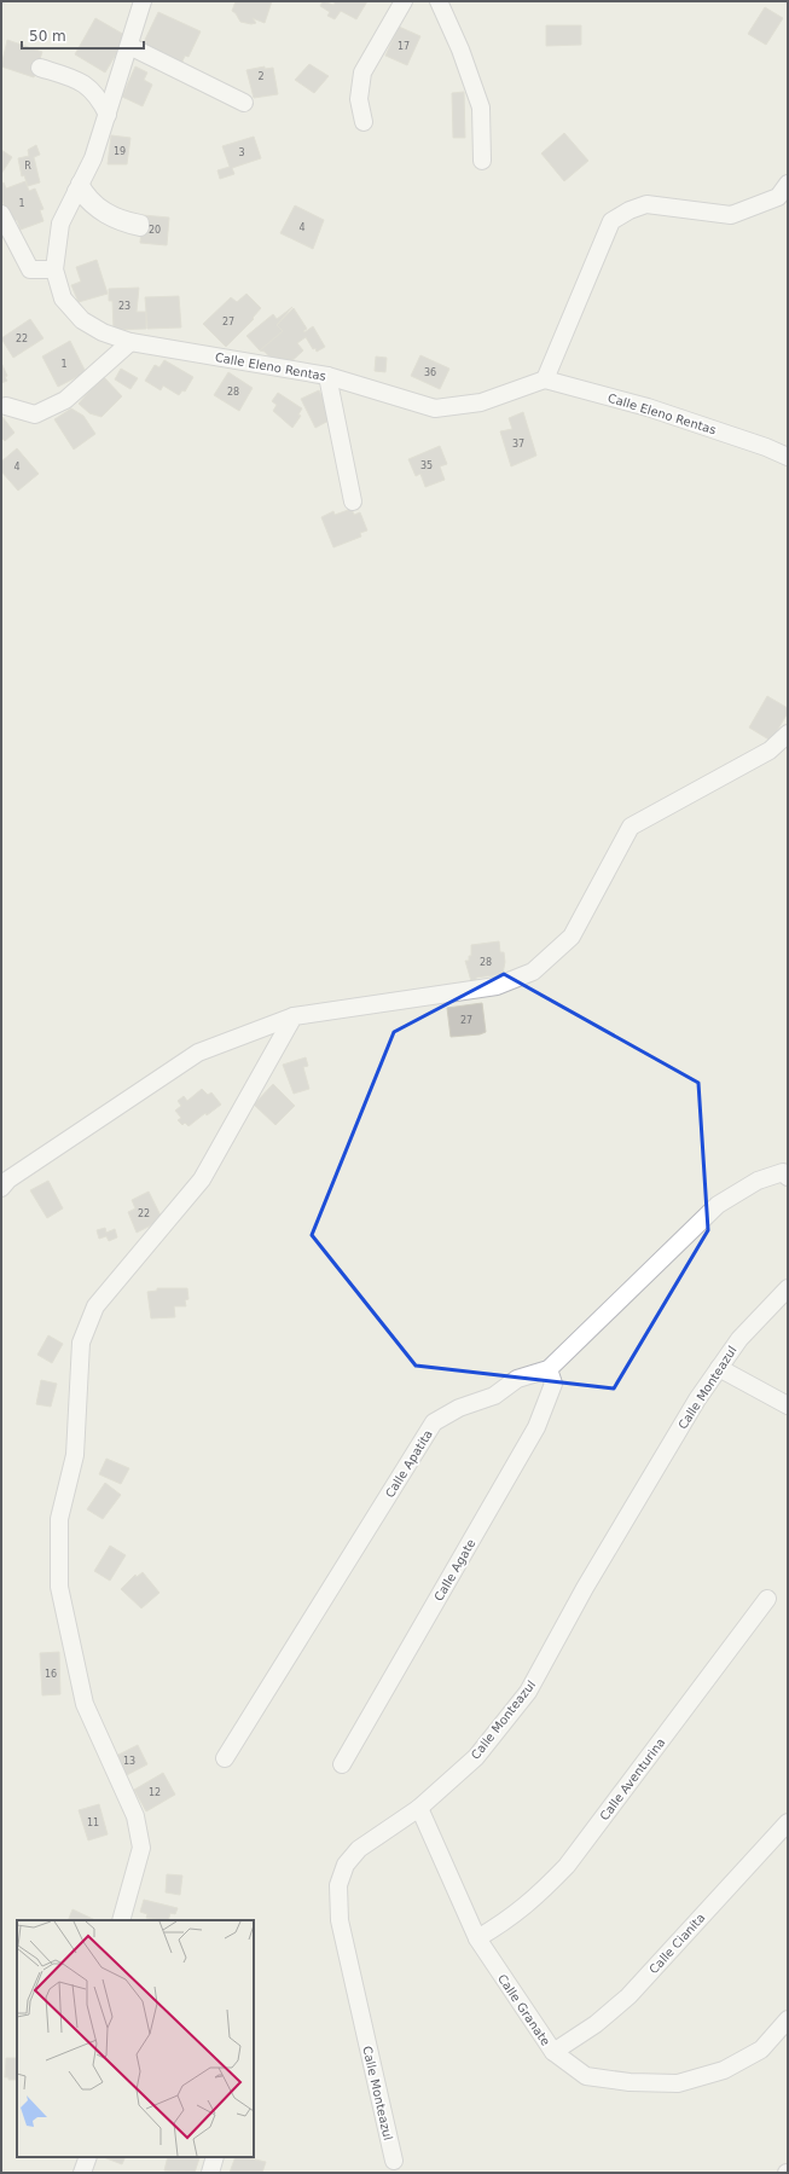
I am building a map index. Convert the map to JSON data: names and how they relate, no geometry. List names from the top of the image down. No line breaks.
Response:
{"streets":{"street":["Calle Eleno Rentas","Calle Monteazul","Calle Apatita","Calle Agate","Calle Aventurina","Calle Cianita","Calle Granate"]},"crossings":[["Calle Monteazul","Calle Granate"],["Calle Apatita","Calle Agate"],["Calle Aventurina","Calle Granate"],["Calle Cianita","Calle Granate"]],"house_numbers":["17","2","19","3","R","1","4","20","23","27","22","1","36","28","37","35","4","28","27","22","16","13","12","11"],"scale_bar":"50 m"}
